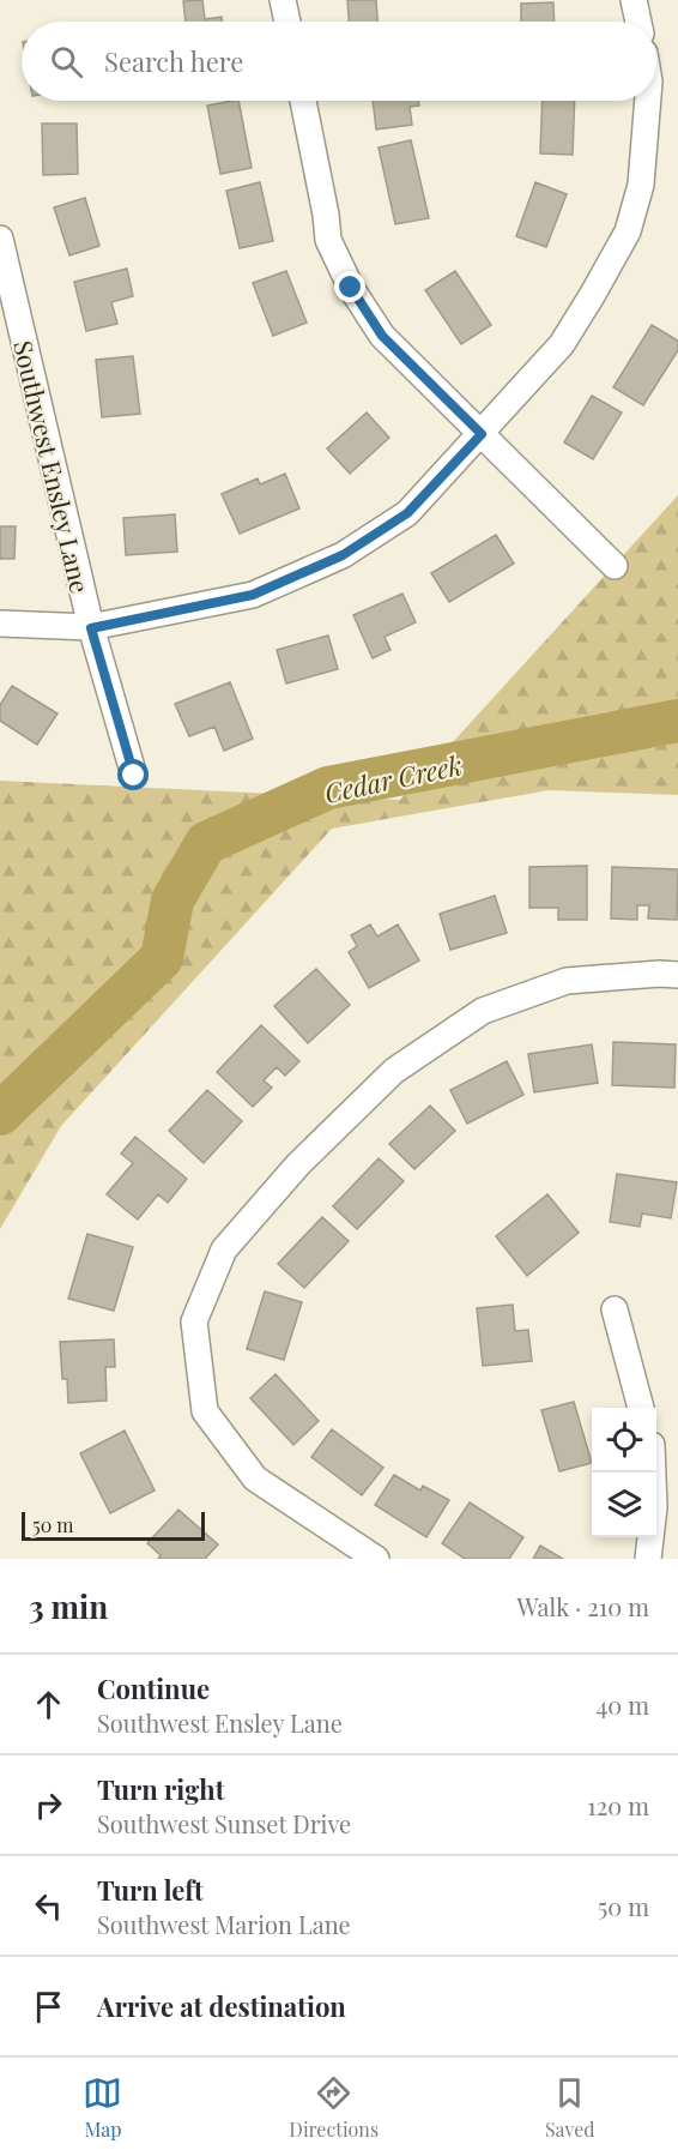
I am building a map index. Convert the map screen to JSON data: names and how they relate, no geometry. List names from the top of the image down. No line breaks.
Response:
{"streets":{"street":["Southwest Ensley Lane"]},"water":["Cedar Creek"],"scale_bar":"50 m","page":{"search":"Search here","scale":"50 m","heading":["3 min","Walk · 210 m"],"list":[["Continue","Southwest Ensley Lane","40 m"],["Turn right","Southwest Sunset Drive","120 m"],["Turn left","Southwest Marion Lane","50 m"],"Arrive at destination"],"nav":["Map","Directions","Saved"]}}
